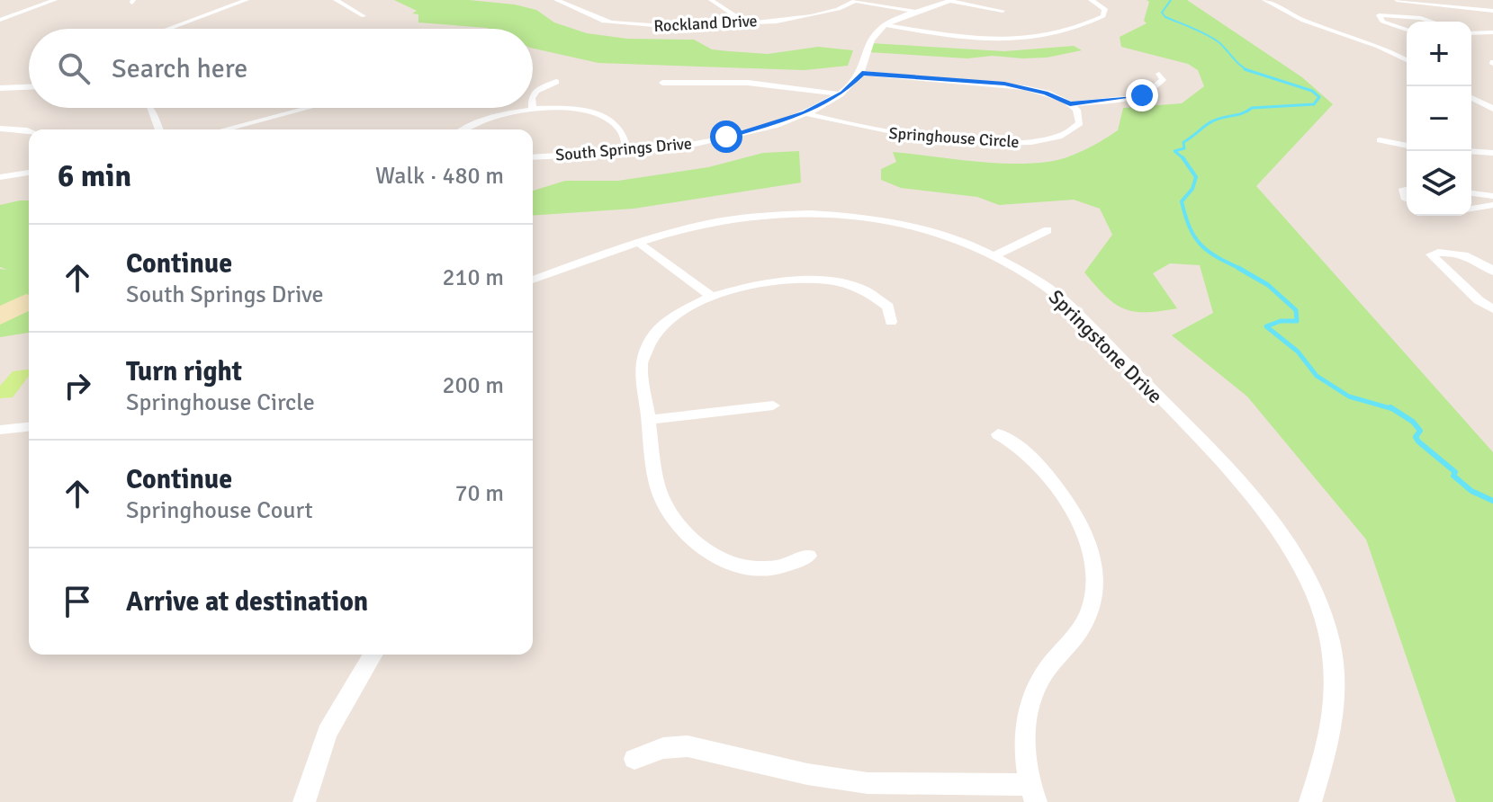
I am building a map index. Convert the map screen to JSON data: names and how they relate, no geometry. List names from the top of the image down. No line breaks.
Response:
{"streets":{"street":["Rockland Drive","Springhouse Circle","South Springs Drive","Springstone Drive"]},"crossings":[["Springhouse Circle","South Springs Drive"]],"page":{"map_buttons":["+","−"],"search":"Search here","heading":["6 min","Walk · 480 m"],"list":[["Continue","South Springs Drive","210 m"],["Turn right","Springhouse Circle","200 m"],["Continue","Springhouse Court","70 m"],"Arrive at destination"]}}
